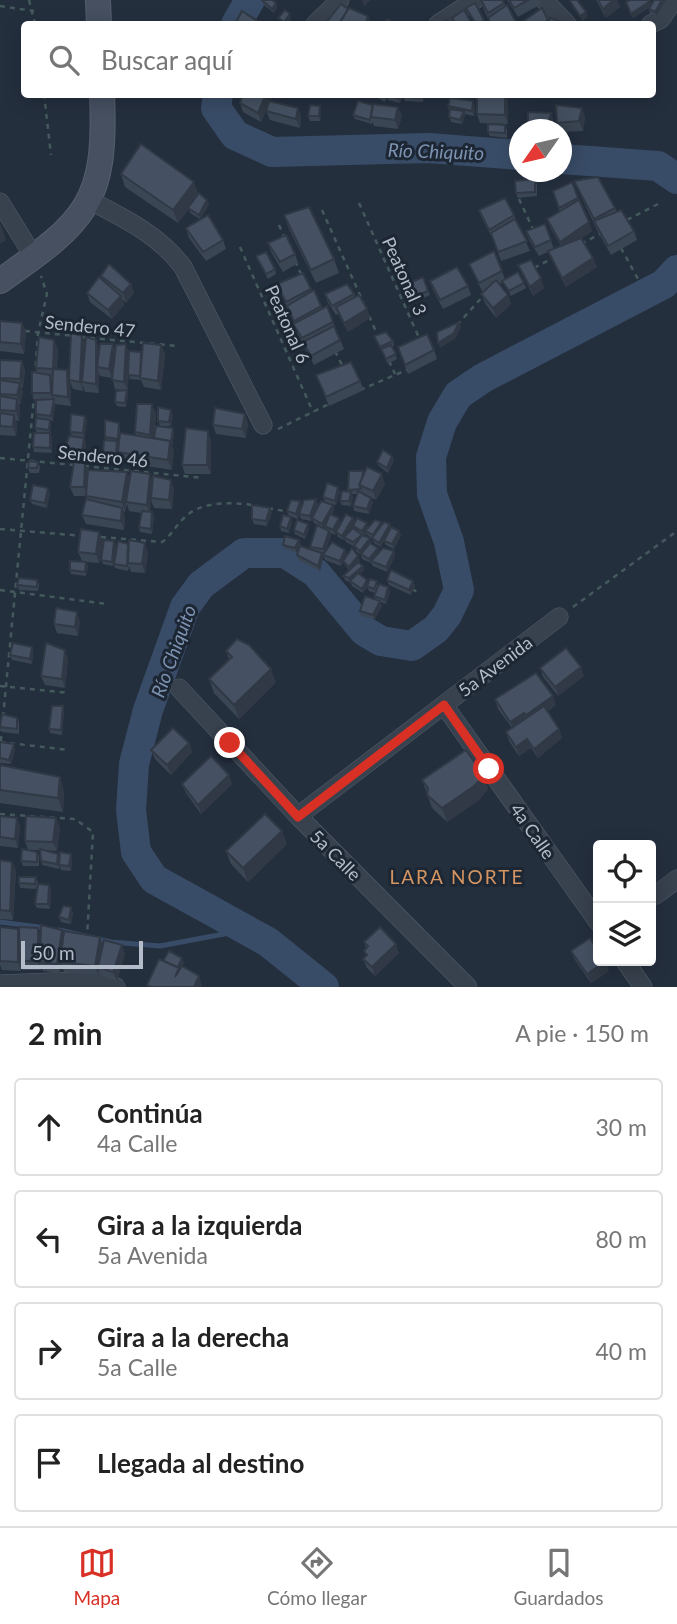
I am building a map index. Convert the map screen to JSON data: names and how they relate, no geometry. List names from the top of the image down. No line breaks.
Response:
{"streets":{"street":["5a Avenida","4a Calle","5a Calle"],"path":["Peatonal 3","Peatonal 6","Sendero 47","Sendero 46"]},"crossings":[["5a Avenida","4a Calle"],["5a Avenida","5a Calle"]],"districts":["LARA NORTE"],"water":["Río Chiquito"],"scale_bar":"50 m","north":"bottom left","page":{"search":"Buscar aquí","scale":"50 m","heading":["2 min","A pie · 150 m"],"list":[["Continúa","4a Calle","30 m"],["Gira a la izquierda","5a Avenida","80 m"],["Gira a la derecha","5a Calle","40 m"],"Llegada al destino"],"nav":["Mapa","Cómo llegar","Guardados"]}}
